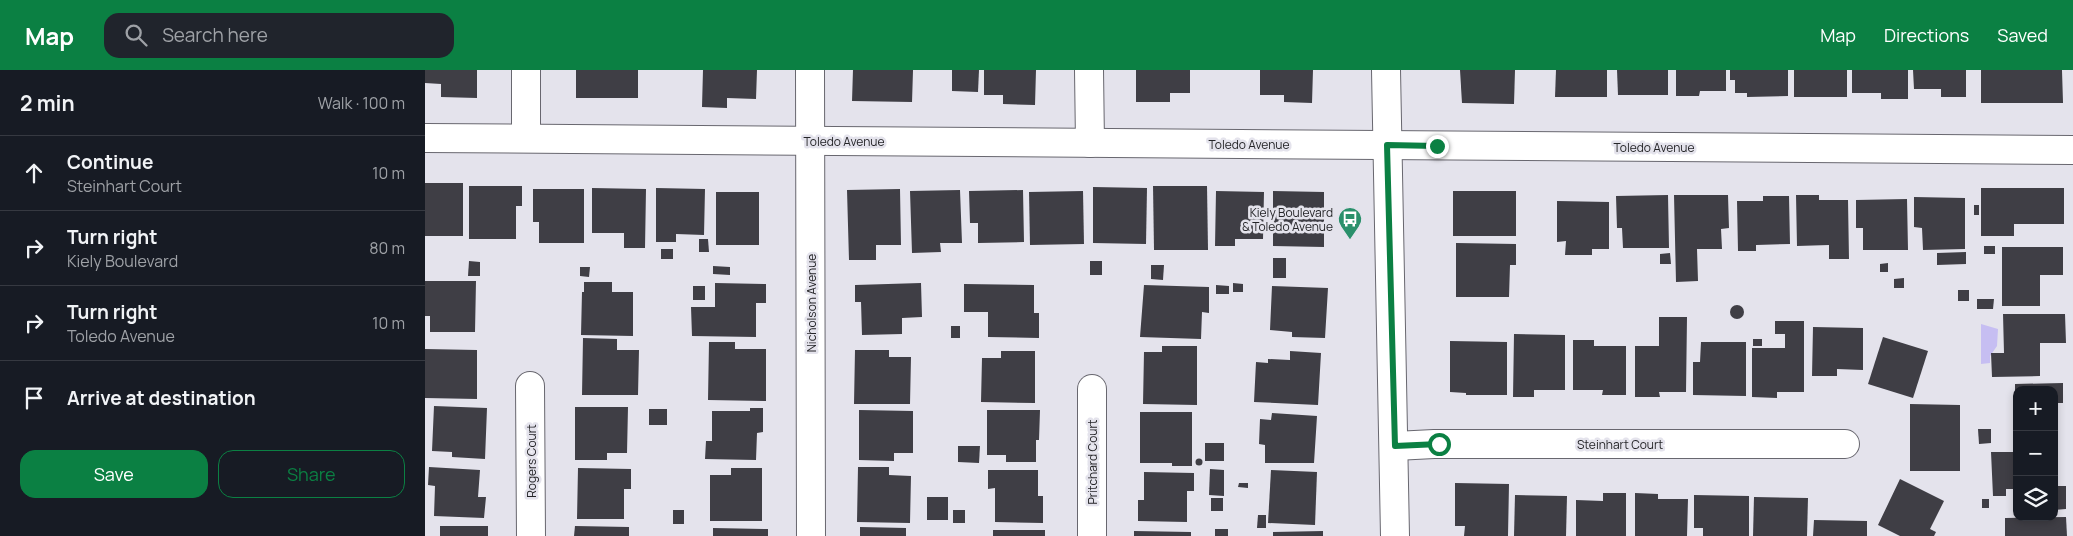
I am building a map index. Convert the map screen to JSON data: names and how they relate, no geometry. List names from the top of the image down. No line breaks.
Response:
{"streets":{"street":["Toledo Avenue","Nicholson Avenue","Steinhart Court","Rogers Court","Pritchard Court"]},"crossings":[["Toledo Avenue","Nicholson Avenue"]],"places":{"bus stop":["Kiely Boulevard & Toledo Avenue"]},"page":{"header":"Map","search":"Search here","nav":["Map","Directions","Saved"],"heading":["2 min","Walk · 100 m"],"list":[["Continue","Steinhart Court","10 m"],["Turn right","Kiely Boulevard","80 m"],["Turn right","Toledo Avenue","10 m"],"Arrive at destination"],"map_buttons":["+","−"],"buttons":["Save","Share"]}}
